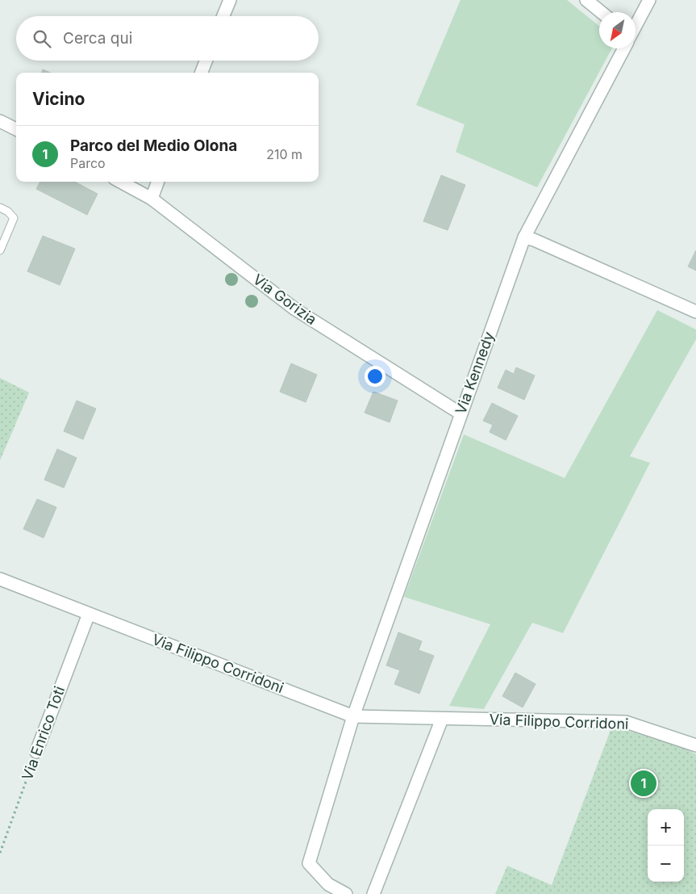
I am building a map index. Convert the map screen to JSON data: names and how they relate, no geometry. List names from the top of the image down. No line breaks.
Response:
{"streets":{"street":["Via Gorizia","Via Kennedy","Via Filippo Corridoni","Via Enrico Toti"]},"crossings":[["Via Gorizia","Via Kennedy"],["Via Kennedy","Via Filippo Corridoni"],["Via Filippo Corridoni","Via Enrico Toti"]],"north":"bottom left","page":{"search":"Cerca qui","heading":"Vicino","list":[{"mark":"1","name":"Parco del Medio Olona","note":"Parco","value":"210 m"}],"pins":"1","map_buttons":["+","−"]}}
